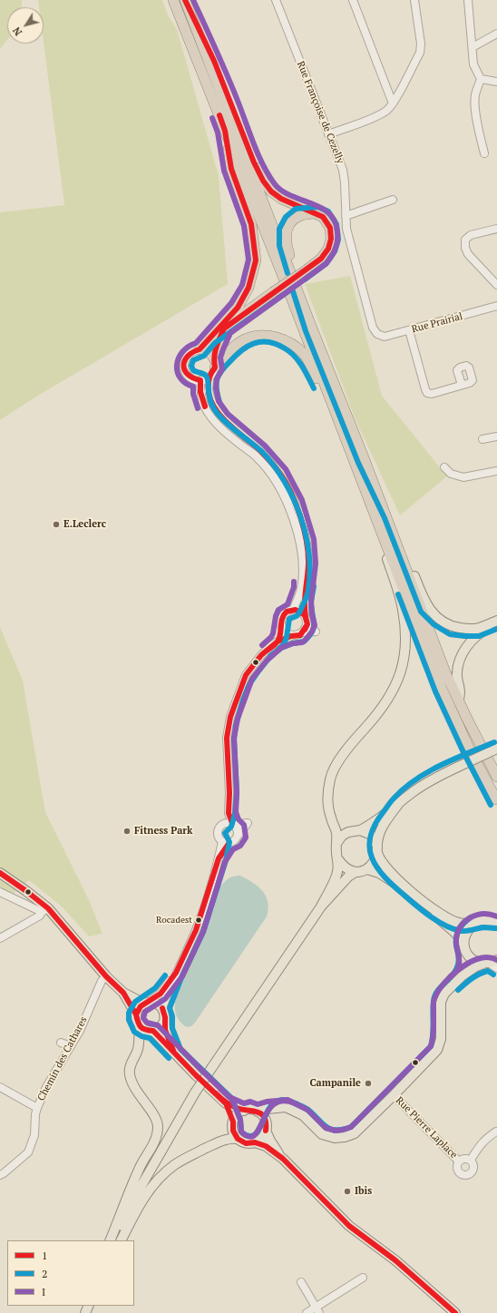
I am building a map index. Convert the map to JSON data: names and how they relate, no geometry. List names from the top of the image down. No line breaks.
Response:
{"streets":{"street":["Rue Françoise de Cezelly","Rue Prairial","Chemin des Cathares","Rue Pierre Laplace"]},"crossings":[["Rue Françoise de Cezelly","Rue Prairial"]],"places":["E.Leclerc","Fitness Park","Rocadest","Campanile","Ibis"],"lines":["transit line 1","transit line I","transit line 2"],"legend":["1","2","I"],"north":"bottom left"}
